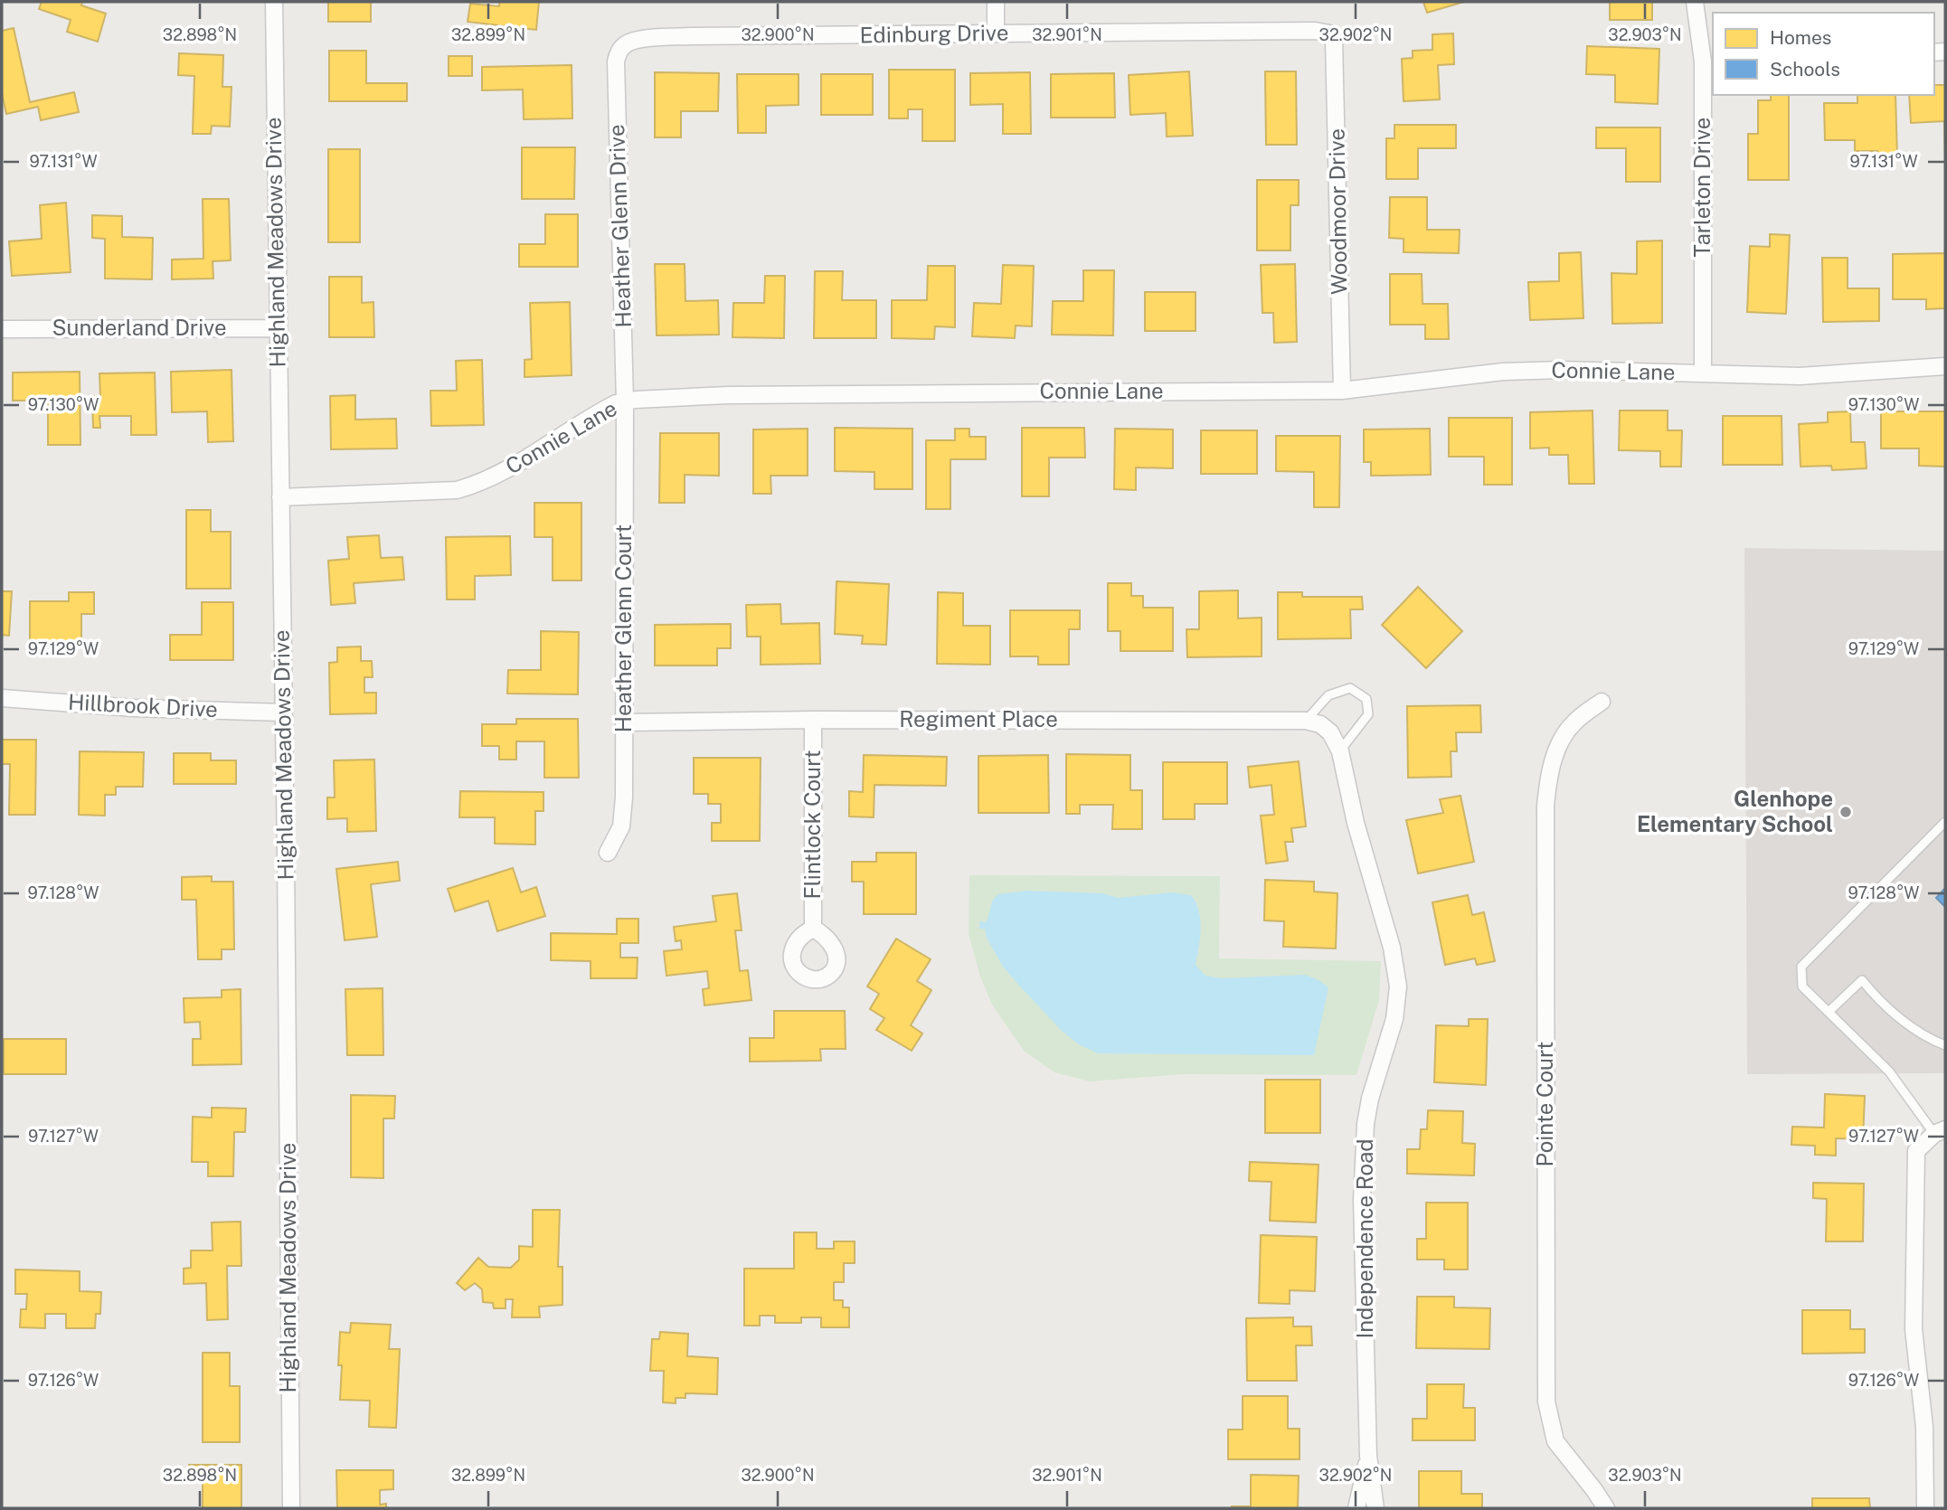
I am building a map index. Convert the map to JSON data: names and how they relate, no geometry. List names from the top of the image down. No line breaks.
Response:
{"streets":{"street":["Edinburg Drive","Tarleton Drive","Woodmoor Drive","Heather Glenn Drive","Highland Meadows Drive","Sunderland Drive","Connie Lane","Heather Glenn Court","Hillbrook Drive","Regiment Place","Flintlock Court","Pointe Court","Independence Road"]},"crossings":[["Edinburg Drive","Woodmoor Drive"],["Edinburg Drive","Heather Glenn Drive"],["Tarleton Drive","Connie Lane"],["Woodmoor Drive","Connie Lane"],["Heather Glenn Drive","Connie Lane"],["Heather Glenn Drive","Heather Glenn Court"],["Highland Meadows Drive","Sunderland Drive"],["Highland Meadows Drive","Connie Lane"],["Highland Meadows Drive","Hillbrook Drive"],["Connie Lane","Heather Glenn Court"],["Heather Glenn Court","Regiment Place"],["Regiment Place","Flintlock Court"],["Regiment Place","Independence Road"]],"places":["Glenhope Elementary School"],"legend":["Homes","Schools"],"coordinates":["32.898°N","32.899°N","32.900°N","32.901°N","32.902°N","32.903°N","97.131°W","97.130°W","97.129°W","97.128°W","97.127°W","97.126°W"]}
